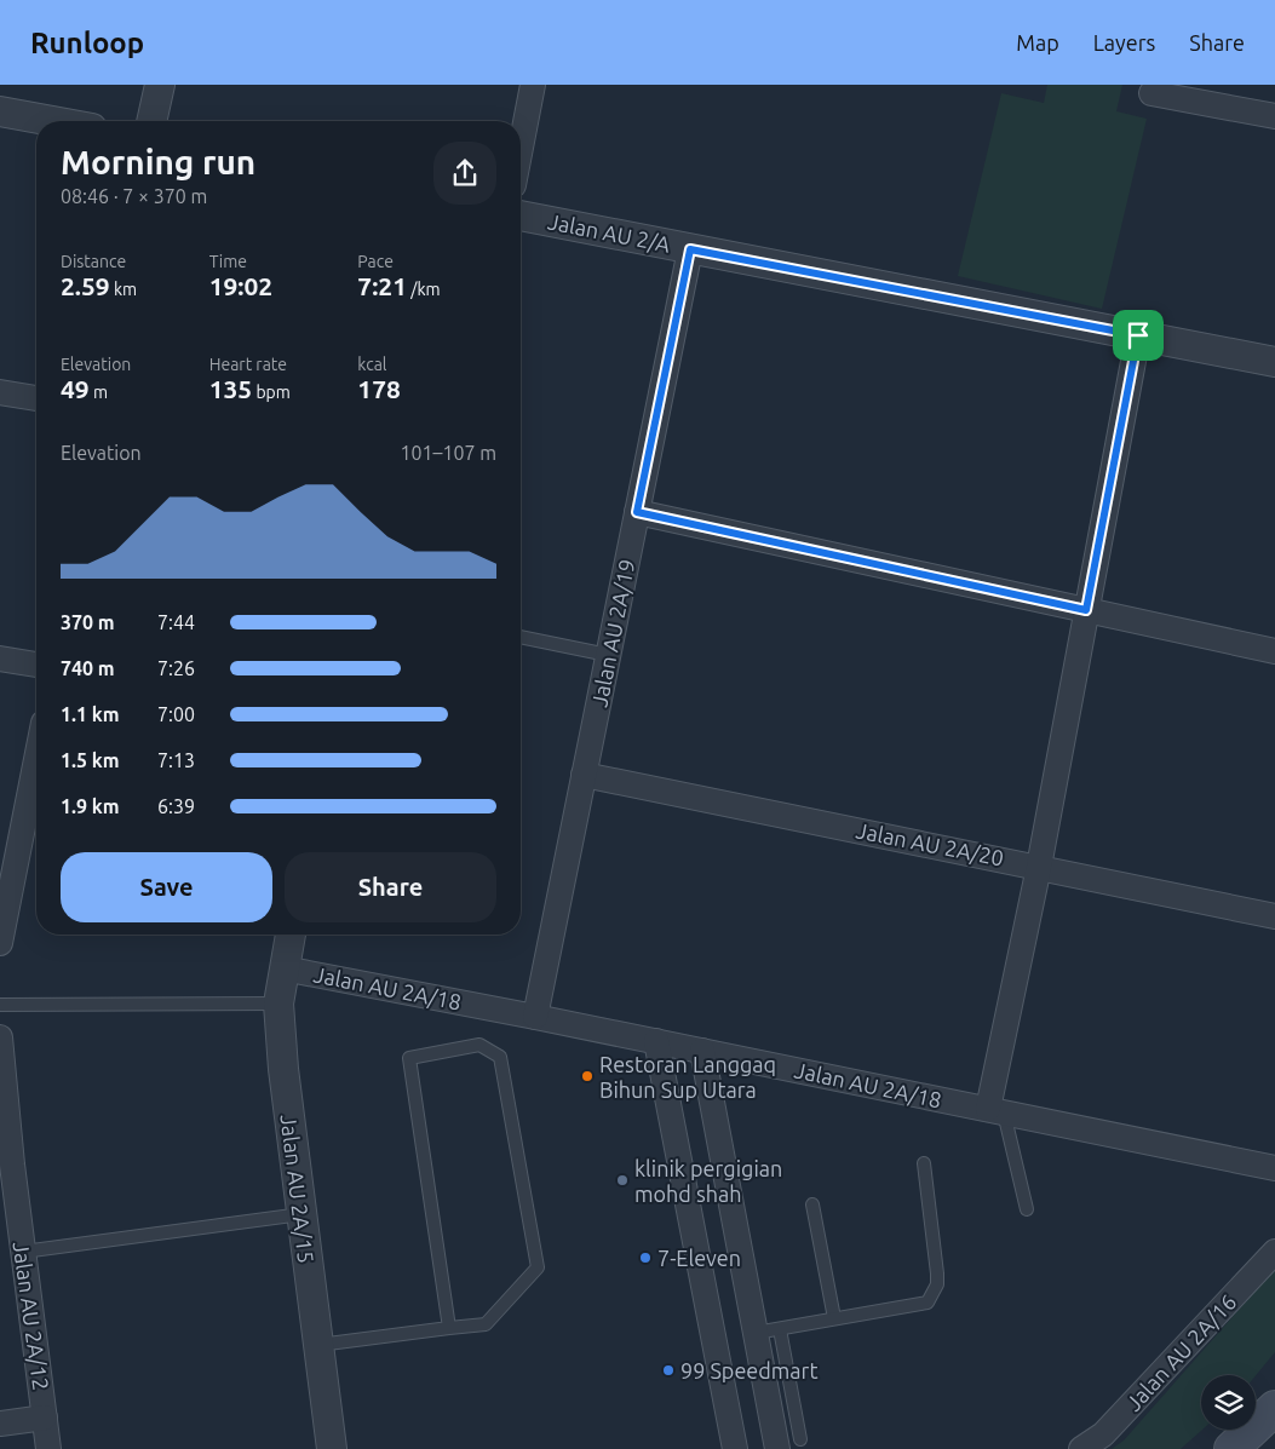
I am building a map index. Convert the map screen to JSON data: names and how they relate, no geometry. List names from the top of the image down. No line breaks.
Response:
{"streets":{"street":["Jalan AU 2/A","Jalan AU 2A/19","Jalan AU 2A/20","Jalan AU 2A/18","Jalan AU 2A/15","Jalan AU 2A/12","Jalan AU 2A/16"]},"crossings":[["Jalan AU 2/A","Jalan AU 2A/19"],["Jalan AU 2A/19","Jalan AU 2A/20"],["Jalan AU 2A/19","Jalan AU 2A/18"],["Jalan AU 2A/18","Jalan AU 2A/15"]],"places":["Restoran Langgaq Bihun Sup Utara","klinik pergigian mohd shah","7-Eleven","99 Speedmart"],"page":{"header":"Runloop","nav":["Map","Layers","Share"],"heading":["Morning run","08:46 · 7 × 370 m"],"stats":[["Distance","2.59 km"],["Time","19:02"],["Pace","7:21 /km"],["Elevation","49 m"],["Heart rate","135 bpm"],["kcal","178"]],"chart":["Elevation","101–107 m"],"list":[{"name":"370 m","note":"7:44"},{"name":"740 m","note":"7:26"},{"name":"1.1 km","note":"7:00"},{"name":"1.5 km","note":"7:13"},{"name":"1.9 km","note":"6:39"}],"buttons":["Save","Share"]}}
